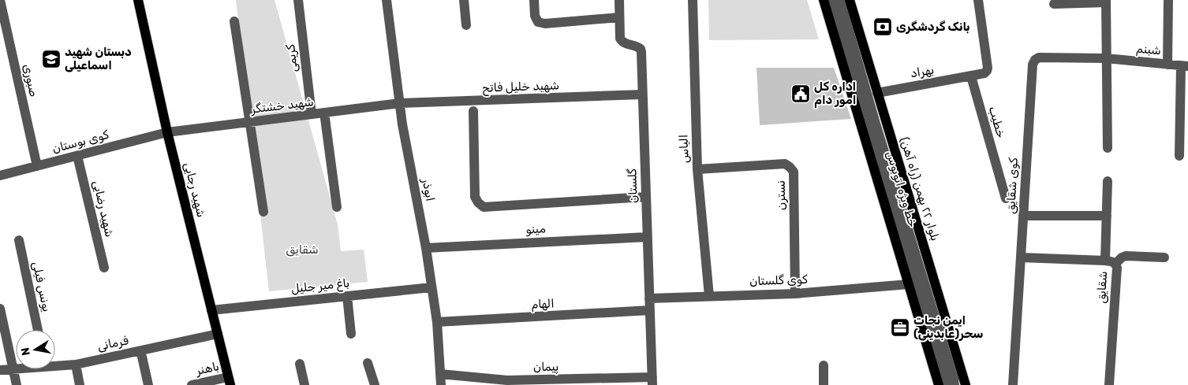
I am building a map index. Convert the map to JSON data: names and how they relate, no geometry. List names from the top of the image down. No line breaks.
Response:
{"streets":{"main road":["بلوار ۲۲ بهمن (راه آهن)","شهید رجایی"],"street":["شبنم","کریمی","بهراد","صبوری","شهید خلیل فاتح","شهید خشتگر","خطیب","کوی بوستان","الیاس","گلستان","کوی شقایق","خط ویژه اتوبوس","ابوذر","نسترن","شهید رضایی","مینو","کوی گلستان","باغ میر جلیل","یونس فیلی","شقایق","الهام","فرمانی","پیمان","باهنر"]},"crossings":[["شبنم","کوی شقایق"],["کریمی","شهید خشتگر"],["بهراد","خطیب"],["بهراد","بلوار ۲۲ بهمن (راه آهن)"],["صبوری","کوی بوستان"],["شهید خلیل فاتح","شهید خشتگر"],["شهید خلیل فاتح","گلستان"],["شهید خلیل فاتح","ابوذر"],["شهید خشتگر","کوی بوستان"],["شهید خشتگر","شهید رجایی"],["شهید خشتگر","ابوذر"],["کوی بوستان","شهید رجایی"],["کوی بوستان","شهید رضایی"],["الیاس","نسترن"],["الیاس","کوی گلستان"],["گلستان","مینو"],["گلستان","کوی گلستان"],["گلستان","الهام"],["گلستان","پیمان"],["کوی شقایق","شقایق"],["شهید رجایی","باغ میر جلیل"],["شهید رجایی","فرمانی"],["شهید رجایی","باهنر"],["ابوذر","مینو"],["ابوذر","باغ میر جلیل"],["ابوذر","الهام"],["ابوذر","پیمان"],["نسترن","کوی گلستان"]],"parks":["شقایق"],"places":{"bank":["بانک گردشگری"],"school or university":["دبستان شهید اسماعیلی"],"public building":["اداره کل امور دام"],"office":["ایمن نجات سحر(عابدینی)"]},"north":"left"}
